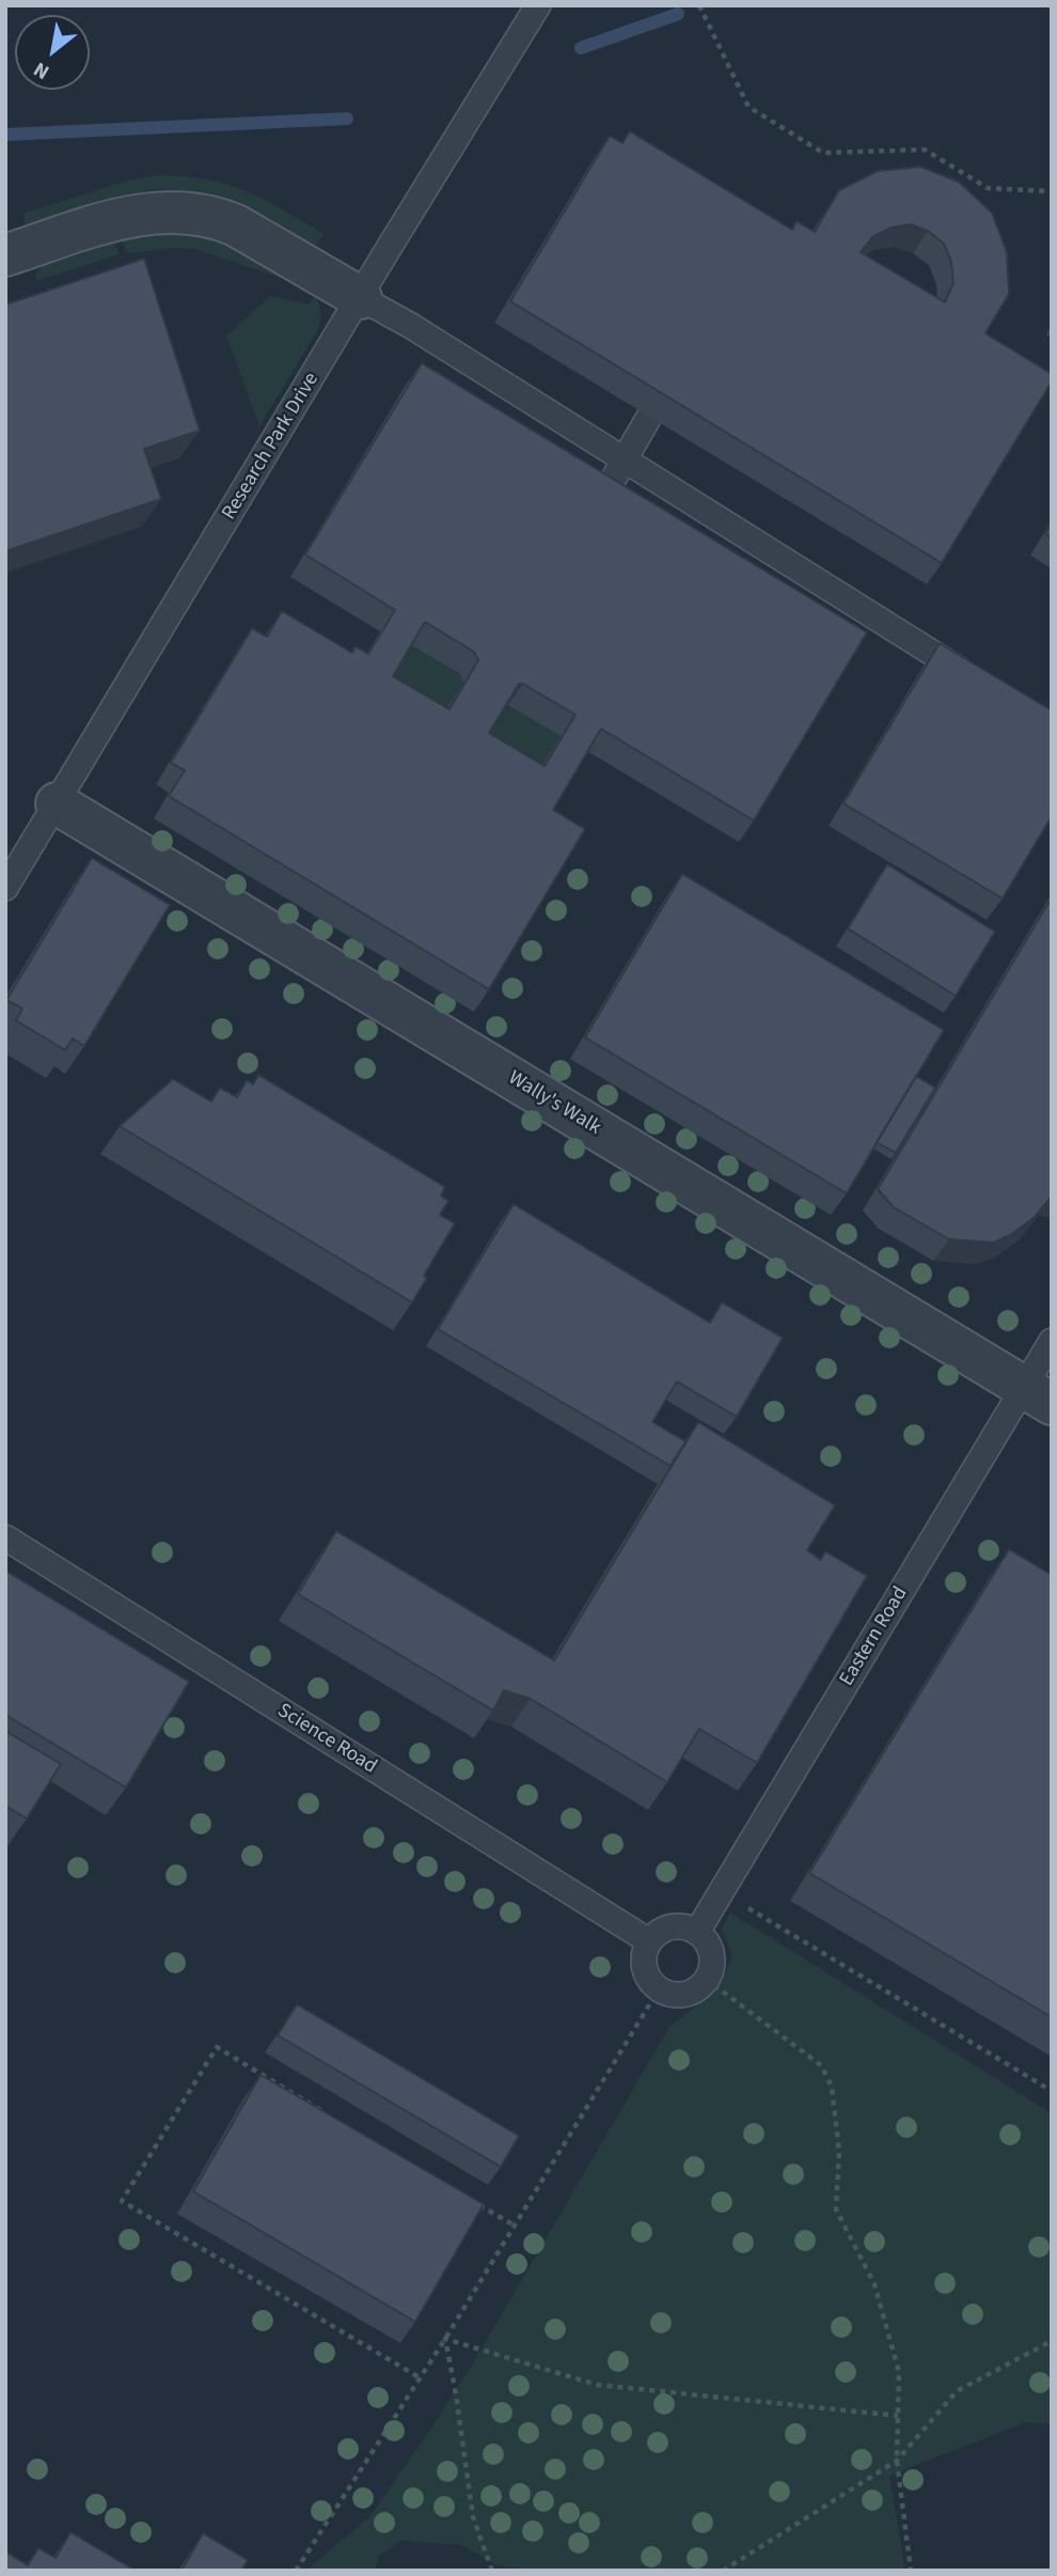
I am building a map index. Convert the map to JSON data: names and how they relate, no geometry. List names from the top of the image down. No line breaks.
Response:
{"streets":{"street":["Wally's Walk"],"lane":["Research Park Drive","Eastern Road","Science Road"]},"crossings":[["Research Park Drive","Wally's Walk"],["Wally's Walk","Eastern Road"],["Eastern Road","Science Road"]],"north":"bottom left"}
